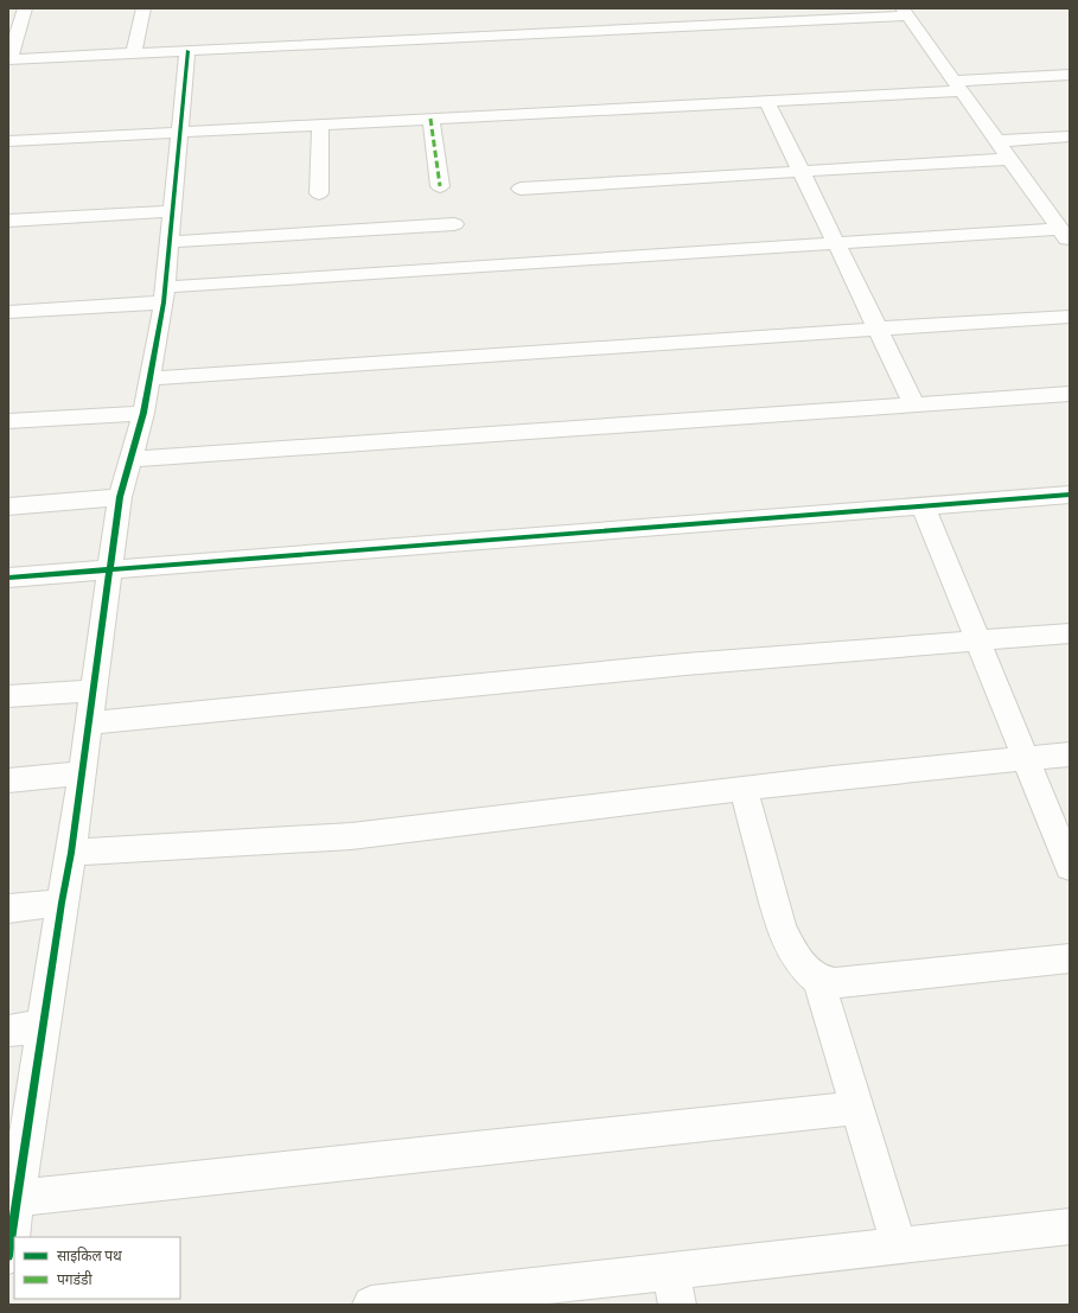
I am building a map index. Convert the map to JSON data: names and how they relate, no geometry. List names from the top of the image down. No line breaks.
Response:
{"legend":["साइकिल पथ","पगडंडी"]}
